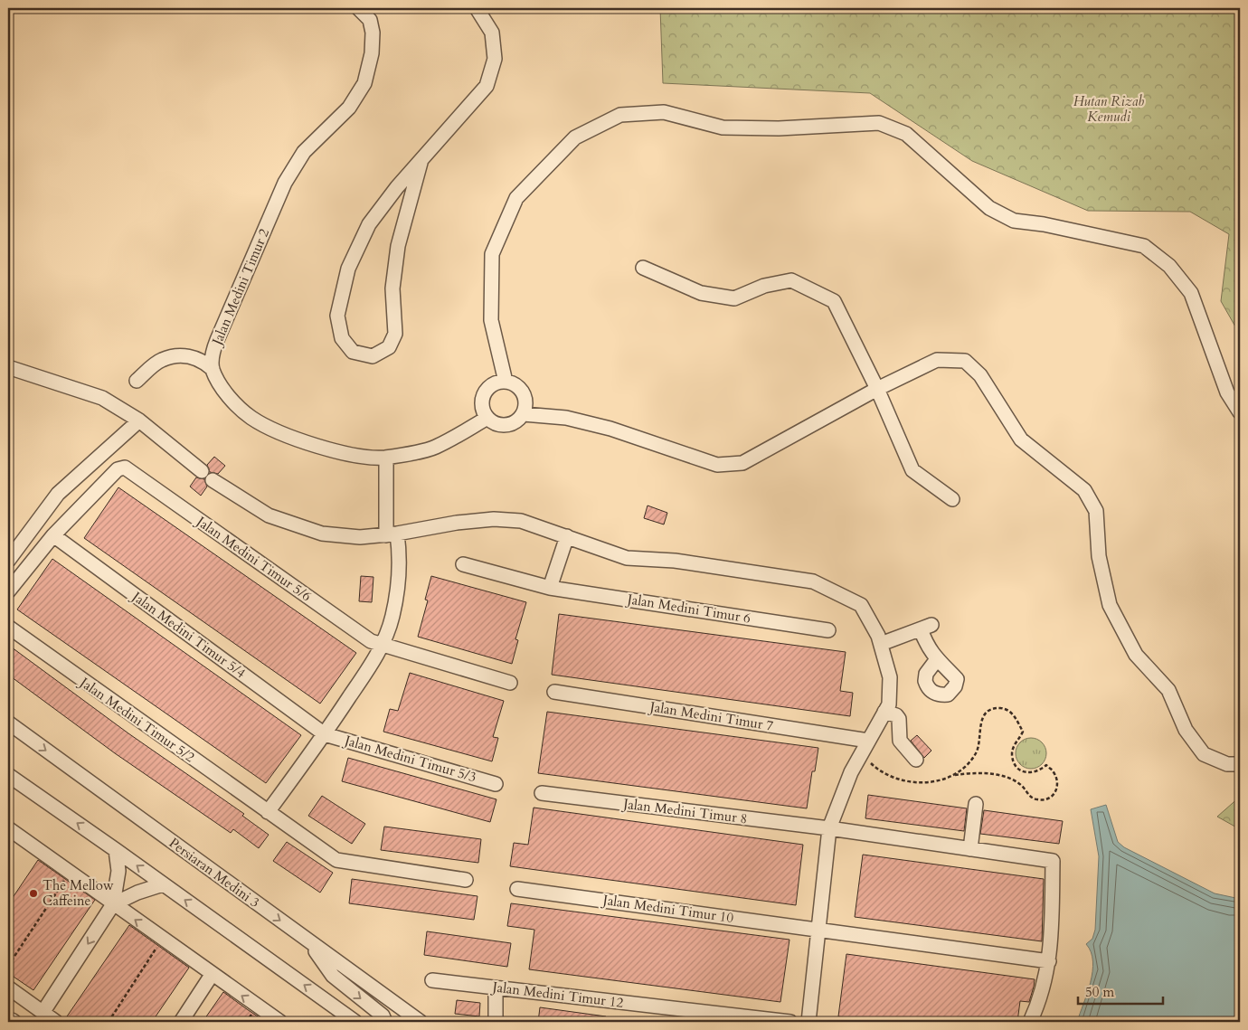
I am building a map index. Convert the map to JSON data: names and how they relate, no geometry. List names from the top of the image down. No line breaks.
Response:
{"streets":{"street":["Jalan Medini Timur 2","Jalan Medini Timur 5/6","Jalan Medini Timur 6","Jalan Medini Timur 5/4","Jalan Medini Timur 7","Jalan Medini Timur 5/2","Jalan Medini Timur 5/3","Jalan Medini Timur 8","Persiaran Medini 3","Jalan Medini Timur 10","Jalan Medini Timur 12"]},"crossings":[["Jalan Medini Timur 5/6","Jalan Medini Timur 5/4"],["Jalan Medini Timur 5/4","Jalan Medini Timur 5/3"],["Jalan Medini Timur 8","Jalan Medini Timur 10"]],"parks":["Hutan Rizab Kemudi"],"places":["The Mellow Caffeine"],"scale_bar":"50 m"}
